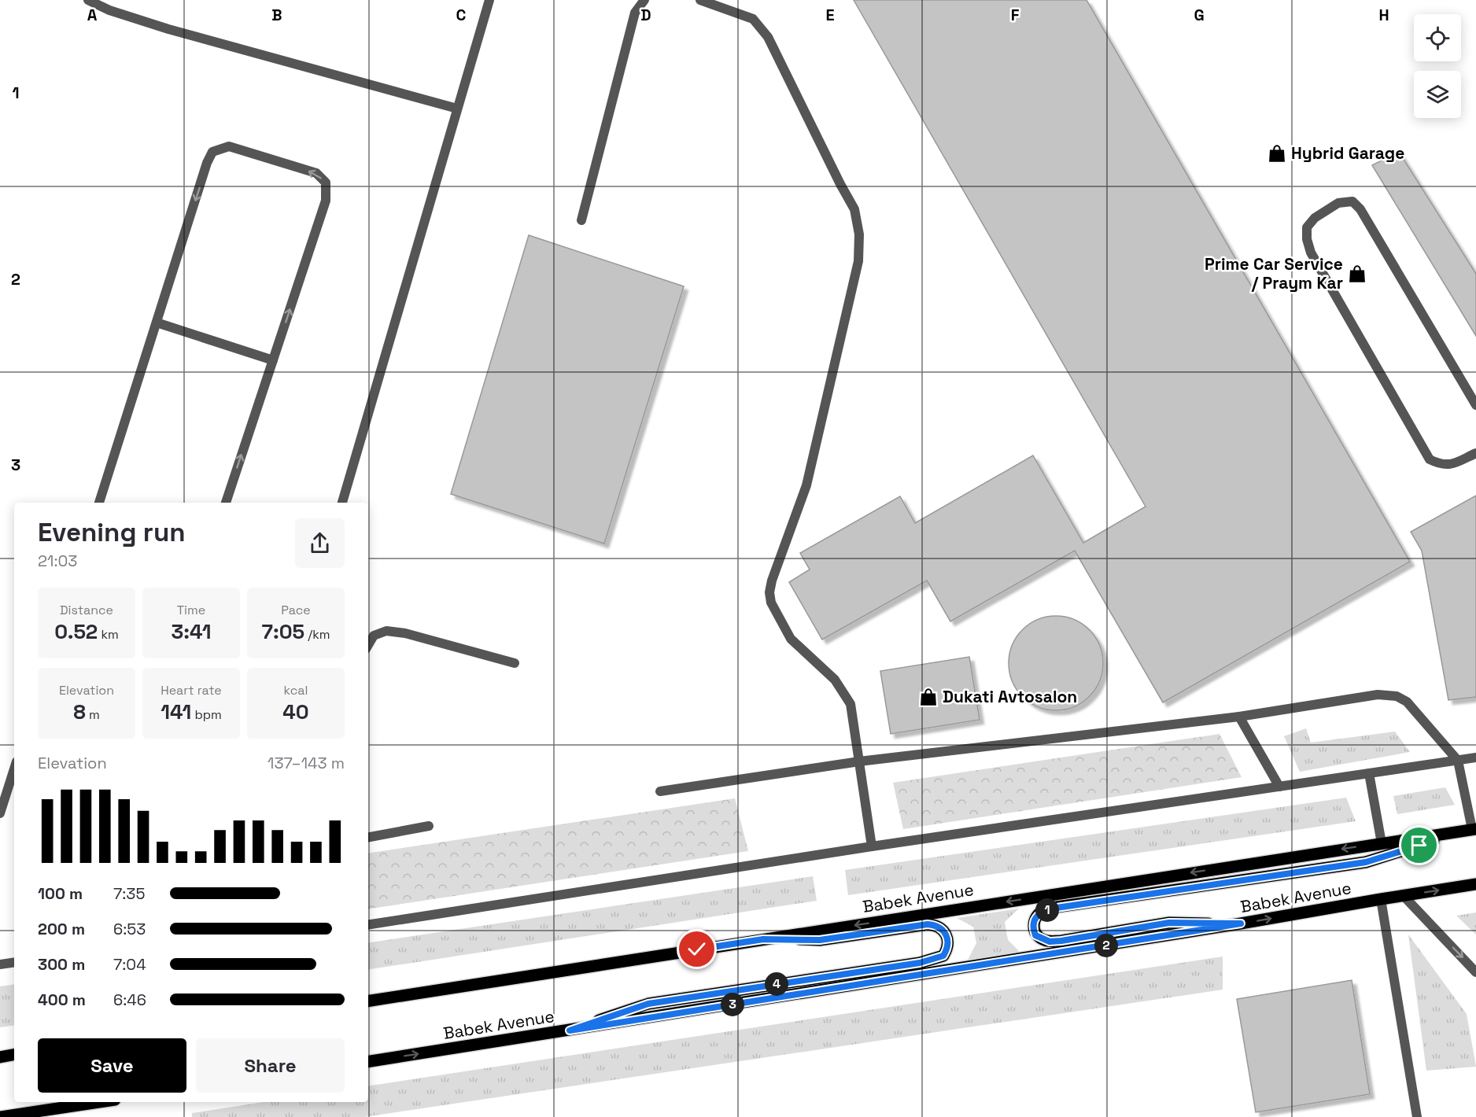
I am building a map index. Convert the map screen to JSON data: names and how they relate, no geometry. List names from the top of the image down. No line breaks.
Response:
{"streets":{"main road":["Babek Avenue"]},"places":{"shop":["Hybrid Garage","Prime Car Service / Praym Kar","Dukati Avtosalon"]},"page":{"heading":["Evening run","21:03"],"stats":[["Distance","0.52 km"],["Time","3:41"],["Pace","7:05 /km"],["Elevation","8 m"],["Heart rate","141 bpm"],["kcal","40"]],"chart":["Elevation","137–143 m"],"list":[{"name":"100 m","note":"7:35"},{"name":"200 m","note":"6:53"},{"name":"300 m","note":"7:04"},{"name":"400 m","note":"6:46"}],"pins":["1","2","4","3"],"buttons":["Save","Share"]},"grid":{"columns":["A","B","C","D","E","F","G","H"],"rows":["1","2","3"]}}
